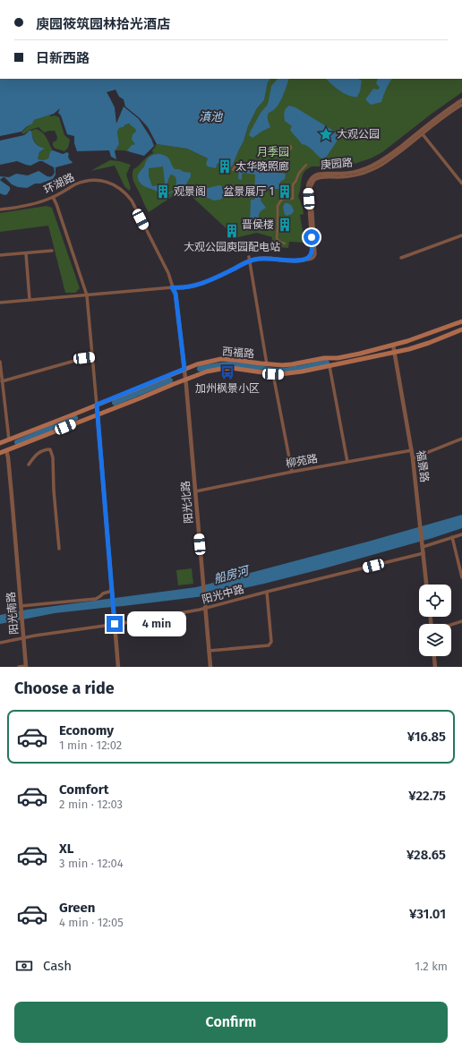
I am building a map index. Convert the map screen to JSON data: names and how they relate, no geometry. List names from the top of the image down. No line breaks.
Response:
{"streets":{"main road":["西福路"],"street":["庚园路","环湖路","柳苑路","福景路","阳光北路","阳光中路","阳光南路"]},"crossings":[["环湖路","阳光北路"],["西福路","福景路"],["西福路","阳光北路"],["西福路","阳光南路"],["柳苑路","福景路"],["柳苑路","阳光北路"],["福景路","阳光中路"],["阳光北路","阳光中路"],["阳光中路","阳光南路"]],"water":["滇池","船房河"],"parks":["月季园"],"places":{"place":["大观公园"],"building":["太华晚照廊","观景阁","盆景展厅 1","晋侯楼","大观公园庾园配电站"],"bus stop":["加州枫景小区"]},"page":{"banner":["庾园筱筑园林拾光酒店","日新西路"],"bubble":"4 min","heading":"Choose a ride","list":[{"name":"Economy","note":"1 min · 12:02","value":"¥16.85"},{"name":"Comfort","note":"2 min · 12:03","value":"¥22.75"},{"name":"XL","note":"3 min · 12:04","value":"¥28.65"},{"name":"Green","note":"4 min · 12:05","value":"¥31.01"}],"pay":["Cash","1.2 km"],"buttons":"Confirm"}}
